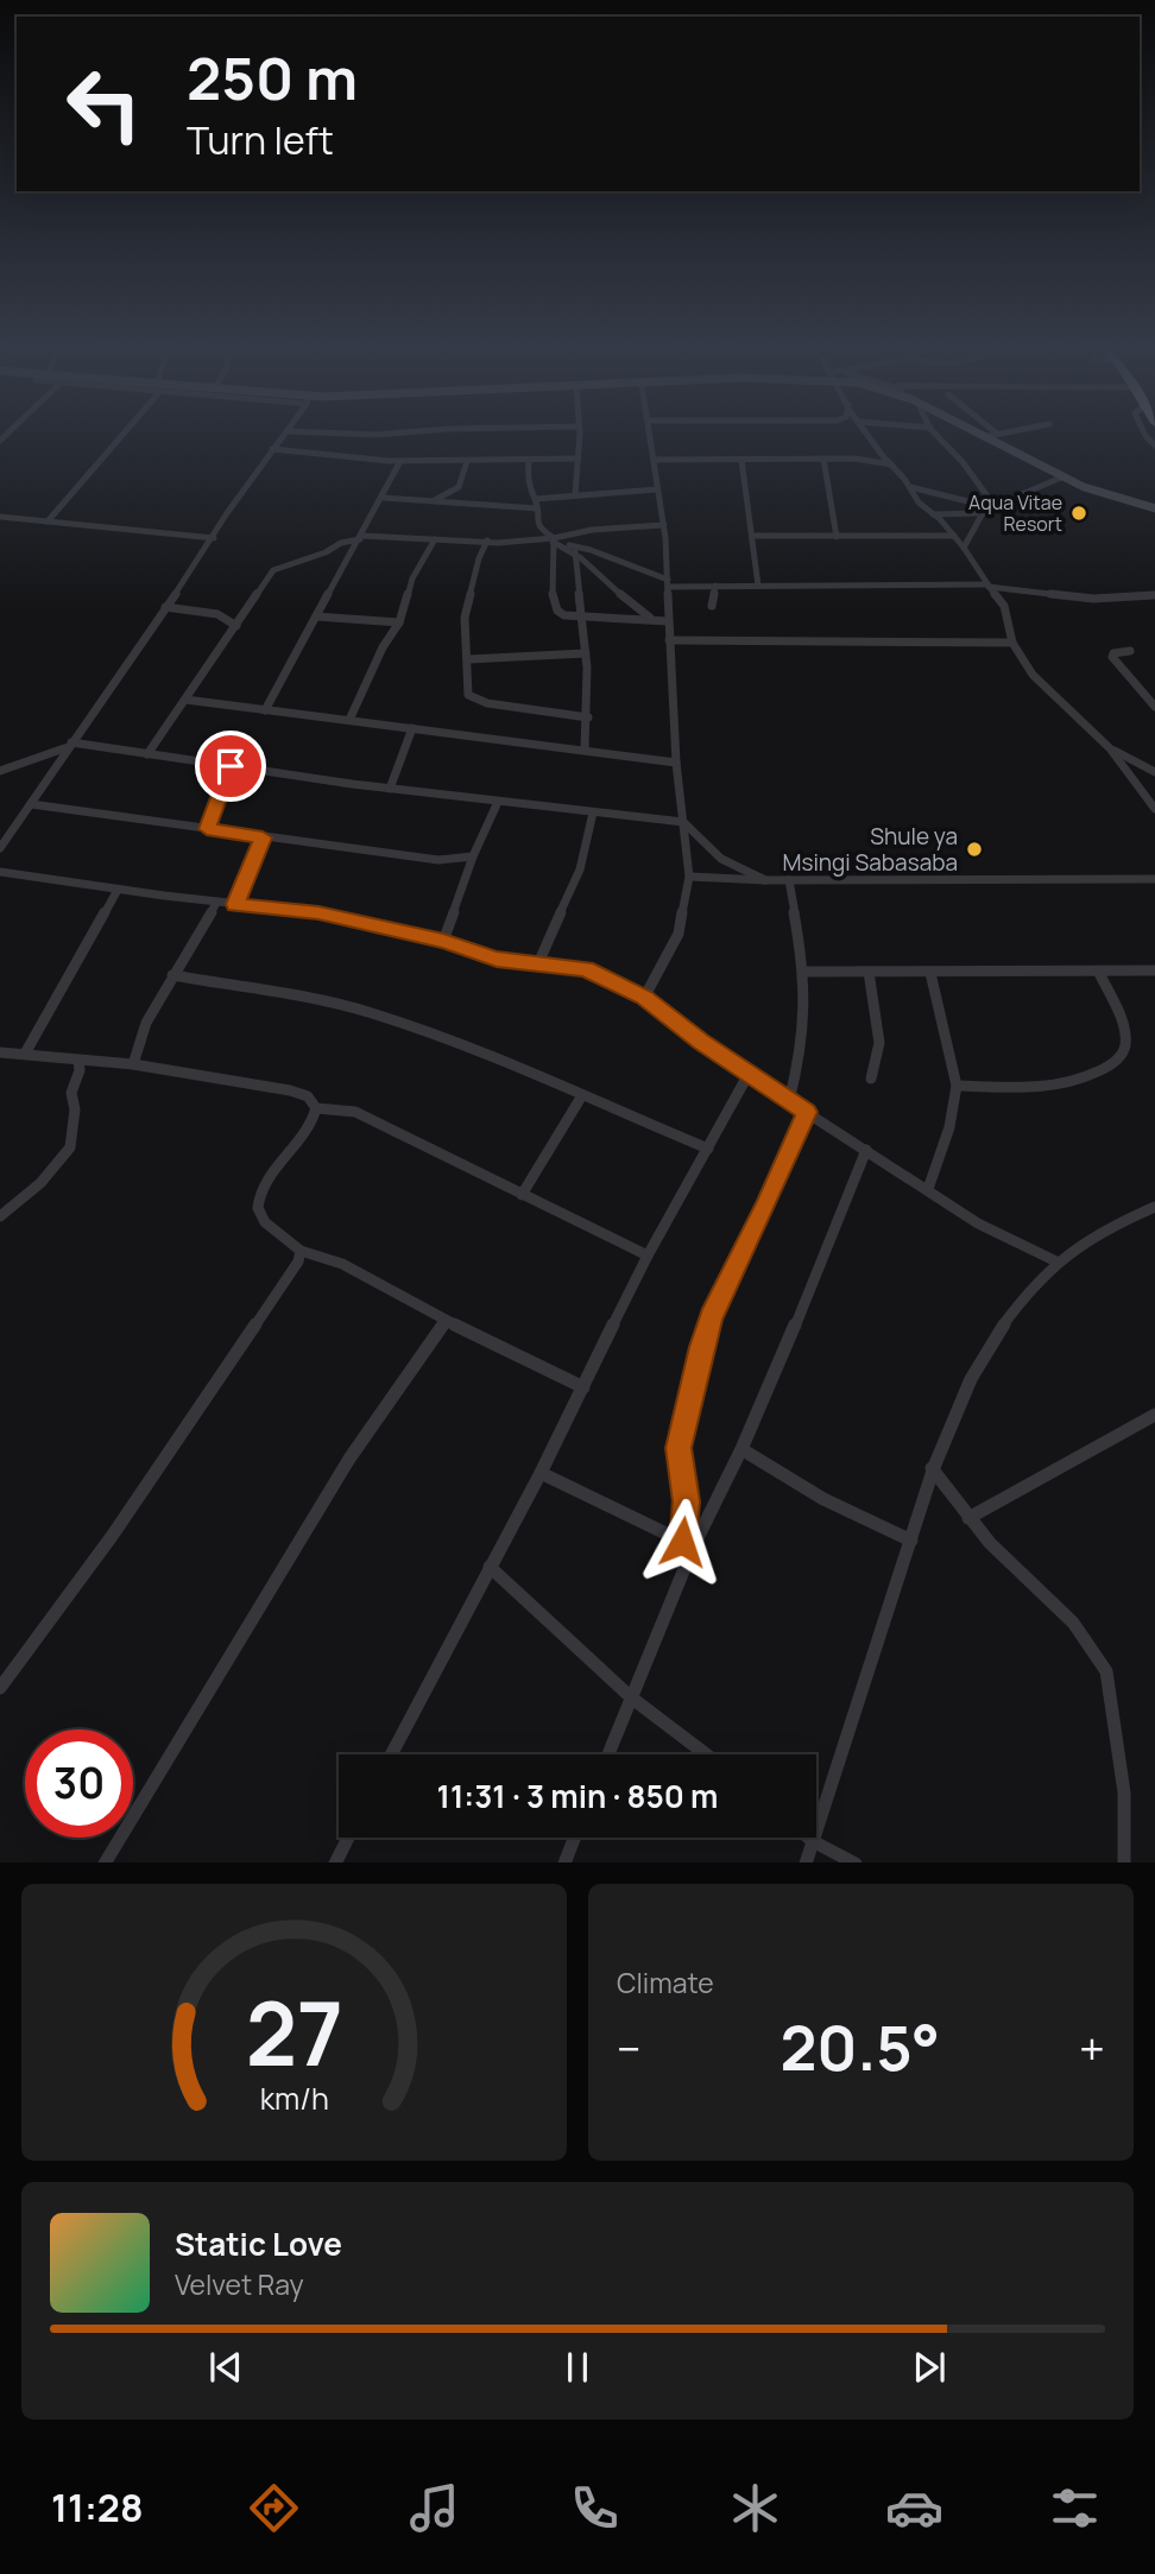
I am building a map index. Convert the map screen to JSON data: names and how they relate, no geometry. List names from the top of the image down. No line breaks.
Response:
{"places":["Aqua Vitae Resort","Shule ya Msingi Sabasaba"],"page":{"turn":["250 m","Turn left"],"limit":"30","trip":"11:31 · 3 min · 850 m","tile":"Climate","heat":["−","20.5°","+"],"song":["Static Love","Velvet Ray"],"tabs":"11:28","gauge":["27","km/h"]}}
